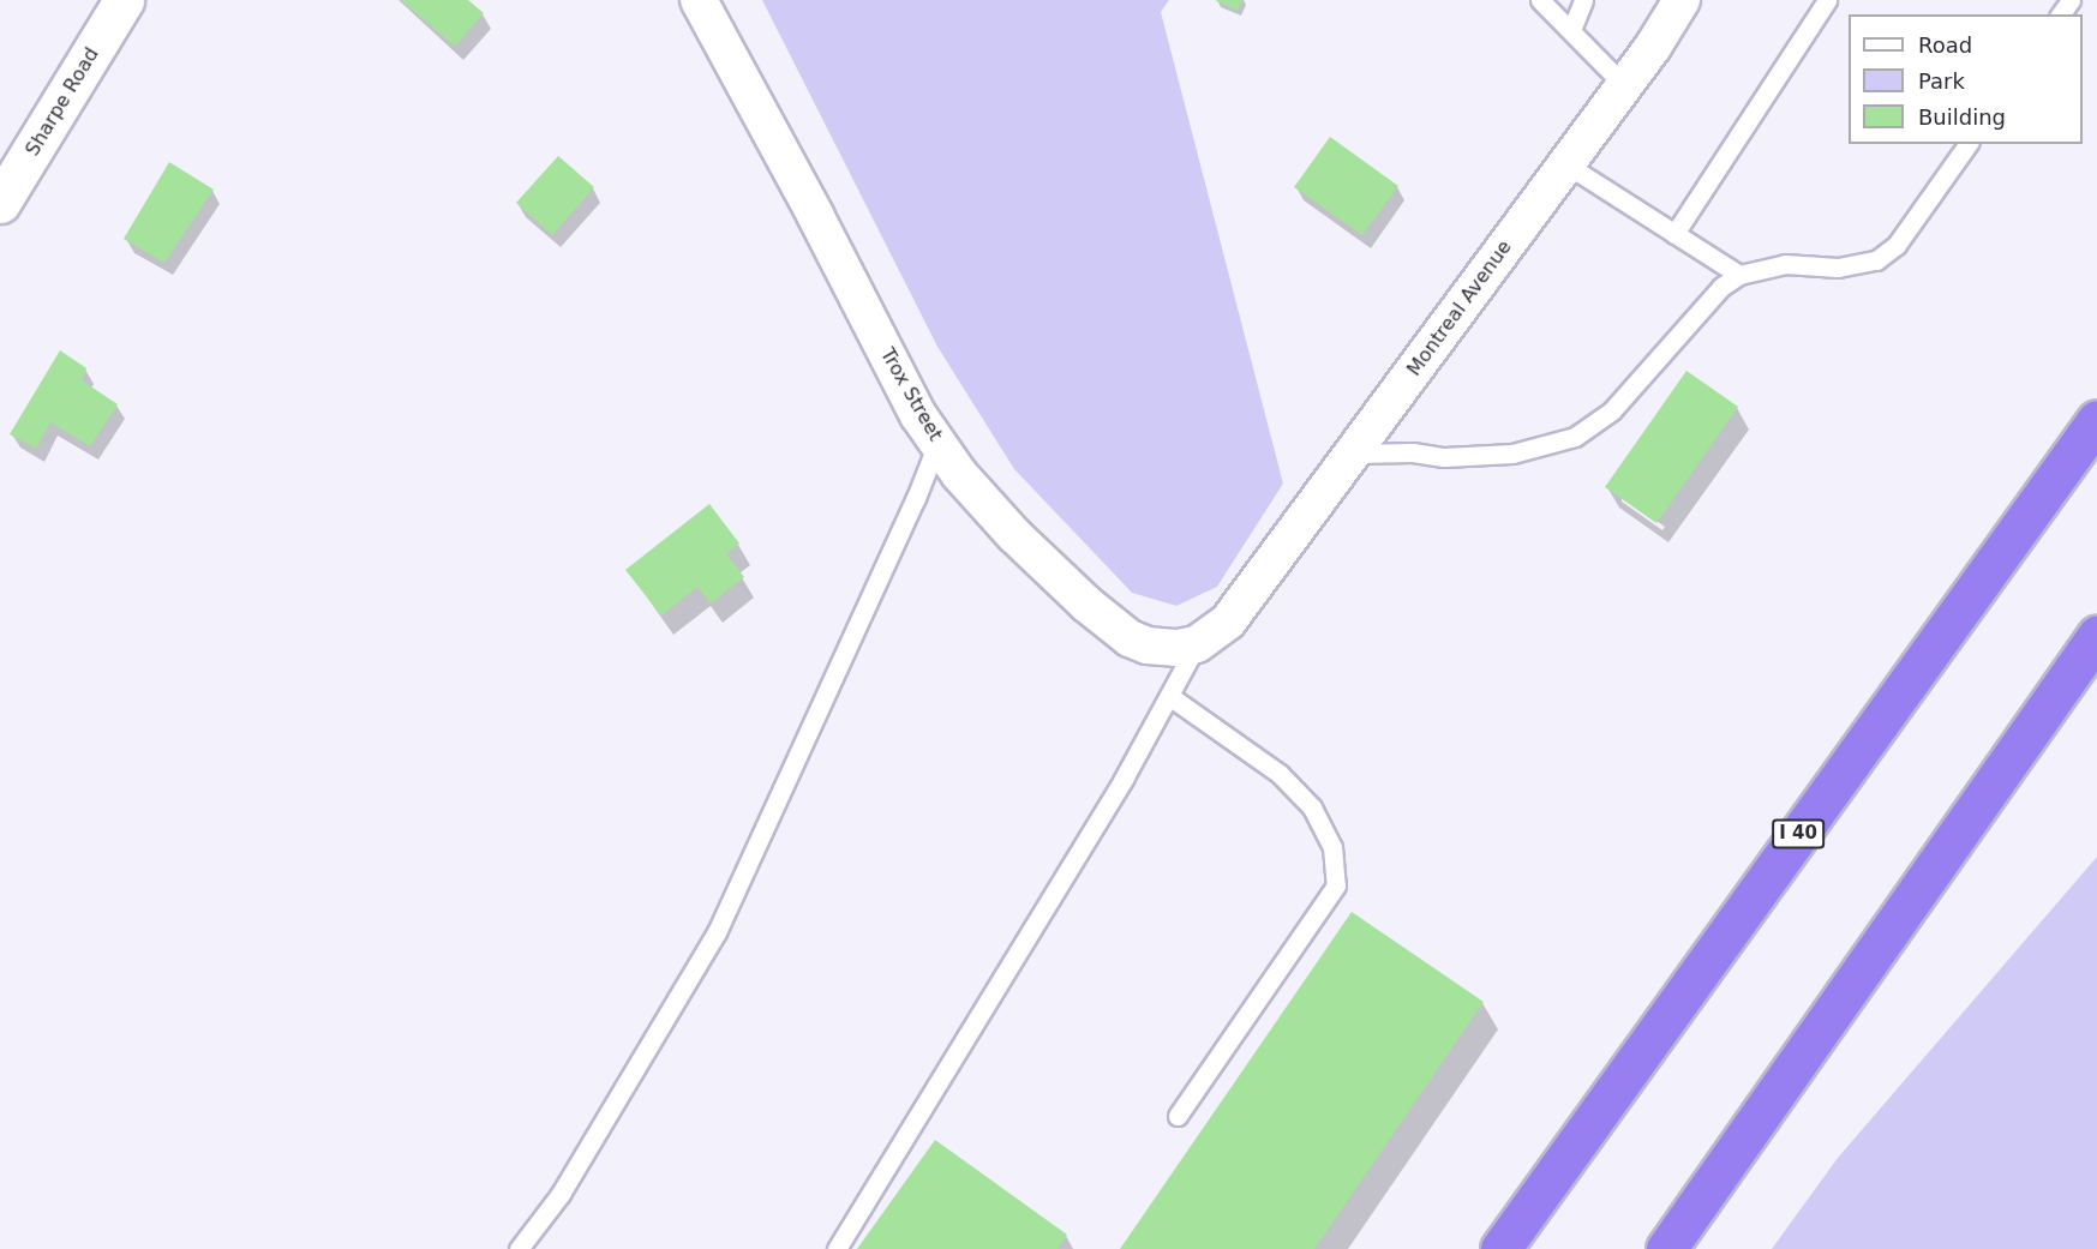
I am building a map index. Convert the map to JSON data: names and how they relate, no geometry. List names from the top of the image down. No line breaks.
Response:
{"streets":{"highway":["I 40"],"street":["Sharpe Road","Montreal Avenue","Trox Street"]},"crossings":[["Montreal Avenue","Trox Street"]],"legend":["Road","Park","Building"]}
